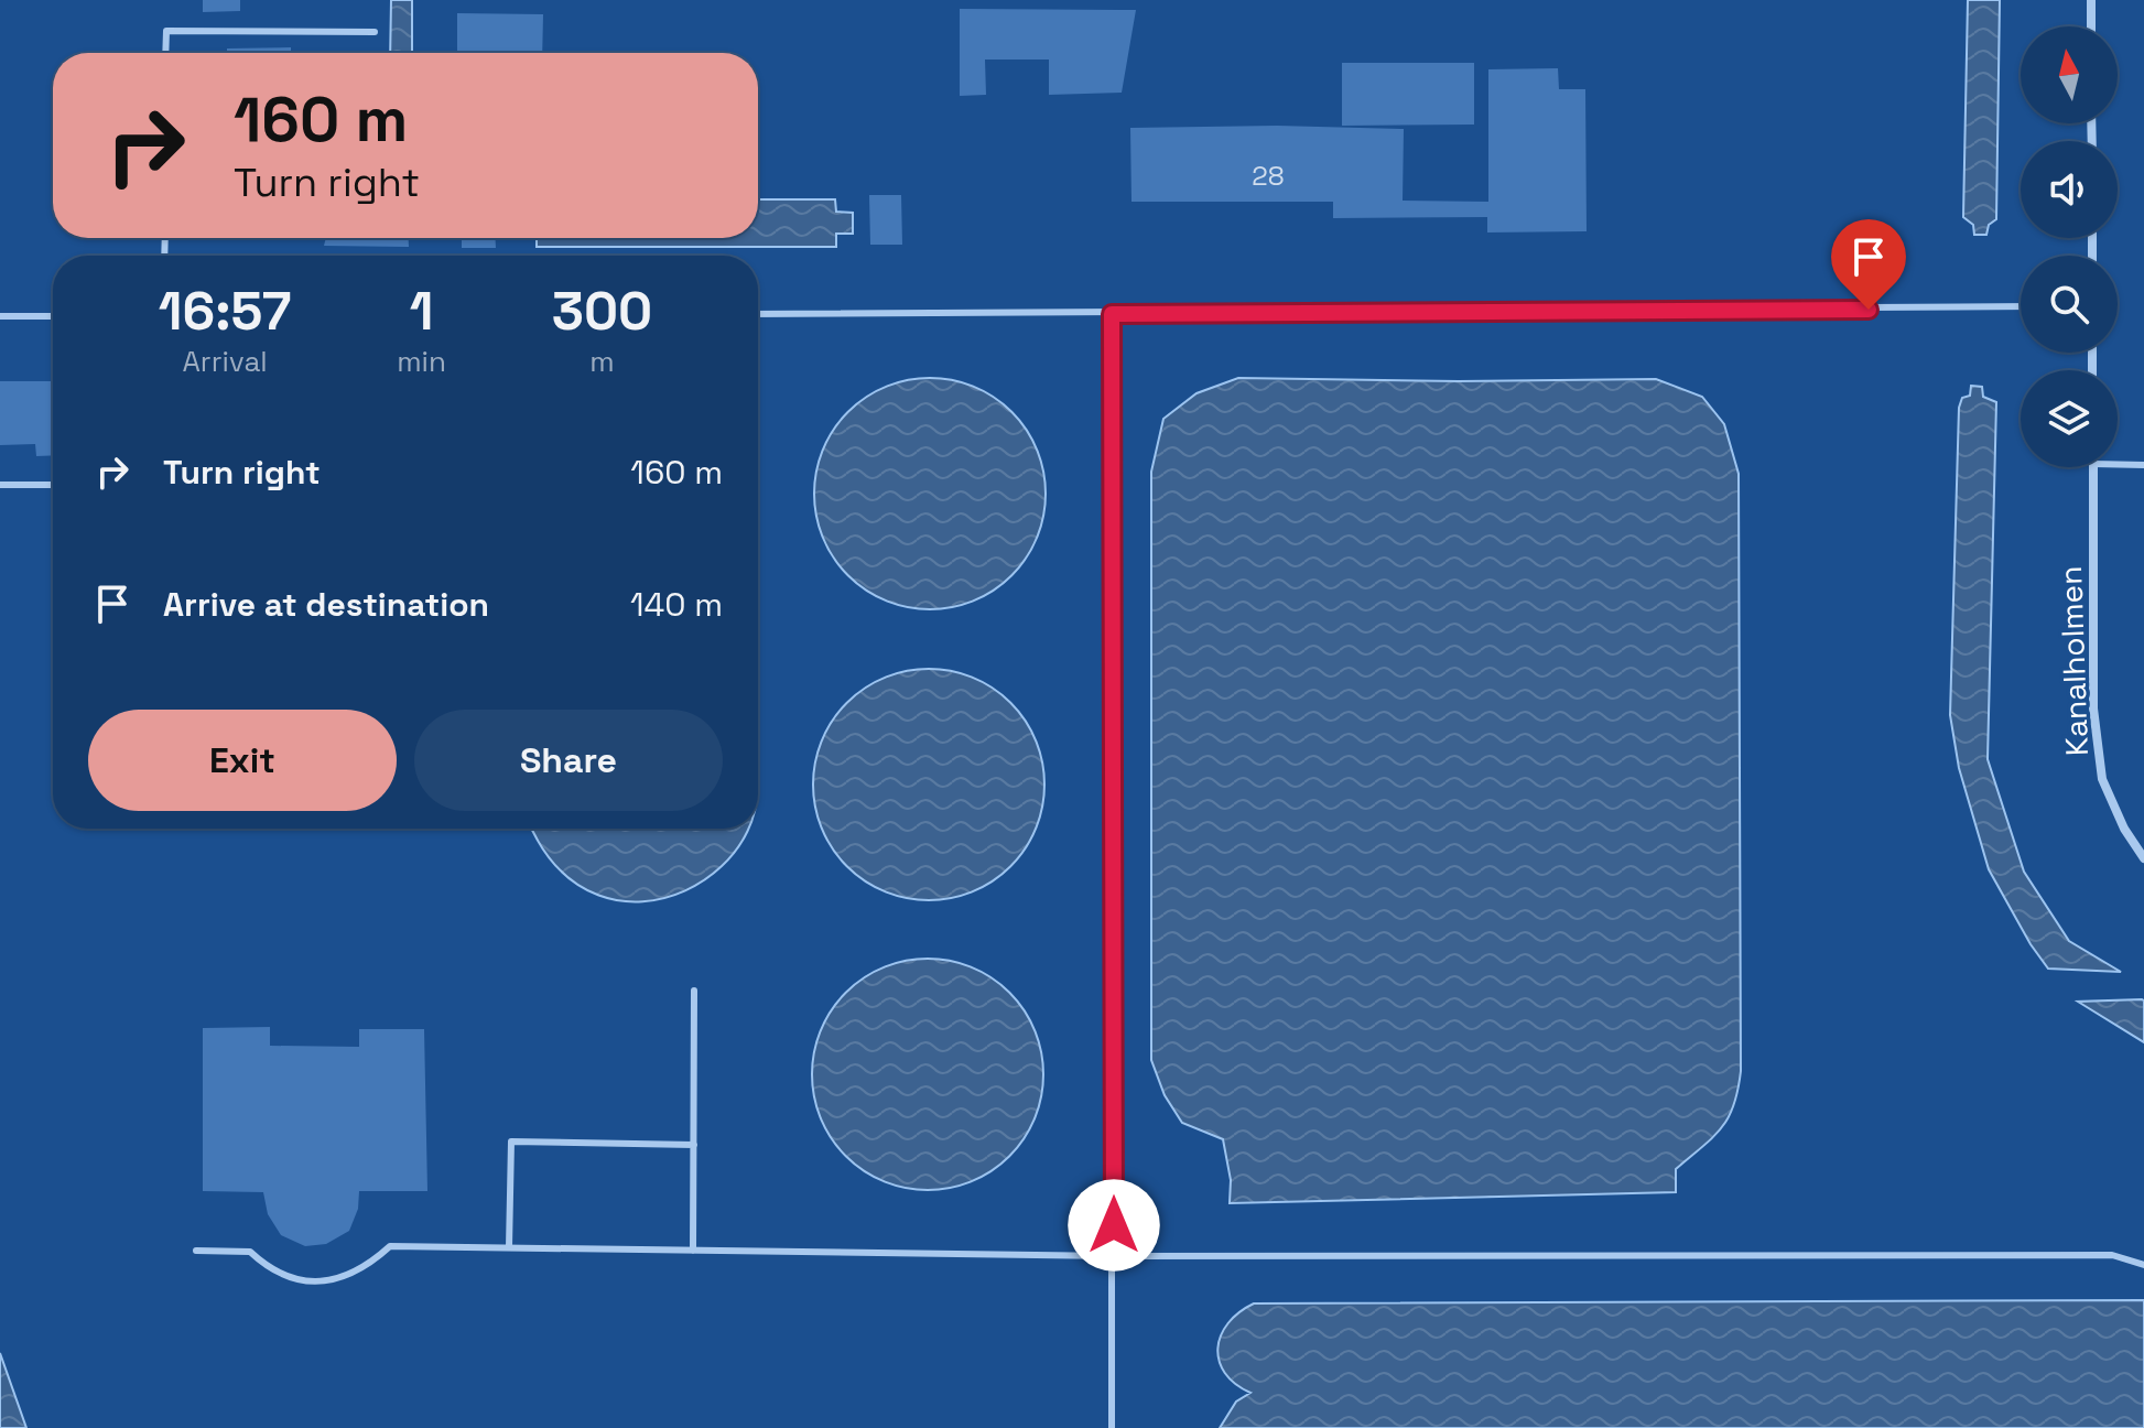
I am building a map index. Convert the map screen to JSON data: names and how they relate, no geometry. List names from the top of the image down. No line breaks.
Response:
{"streets":{"street":["Kanalholmen"]},"house_numbers":["28"],"north":"top","page":{"turn":["160 m","Turn right"],"eta":["16:57","Arrival","1","min","300","m"],"list":[{"name":"Turn right","value":"160 m"},{"name":"Arrive at destination","value":"140 m"}],"buttons":["Exit","Share"]}}
